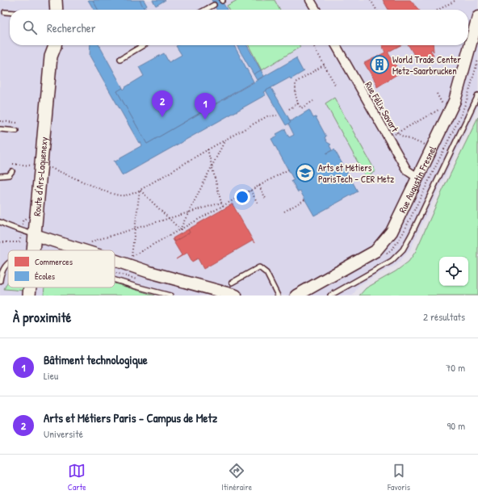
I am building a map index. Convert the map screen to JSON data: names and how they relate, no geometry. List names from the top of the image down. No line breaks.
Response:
{"streets":{"main road":["Route d'Ars-Laquenexy"],"street":["Rue Félix Savart","Rue Augustin Fresnel"]},"crossings":[["Rue Félix Savart","Rue Augustin Fresnel"]],"places":{"building":["World Trade Center Metz-Saarbrucken"],"school or university":["Arts et Métiers ParisTech - CER Metz"]},"legend":["Commerces","Écoles"],"page":{"search":"Rechercher","pins":["2","1"],"heading":["À proximité","2 résultats"],"list":[{"mark":"1","name":"Bâtiment technologique","note":"Lieu","value":"70 m"},{"mark":"2","name":"Arts et Métiers Paris - Campus de Metz","note":"Université","value":"90 m"}],"nav":["Carte","Itinéraire","Favoris"]}}
